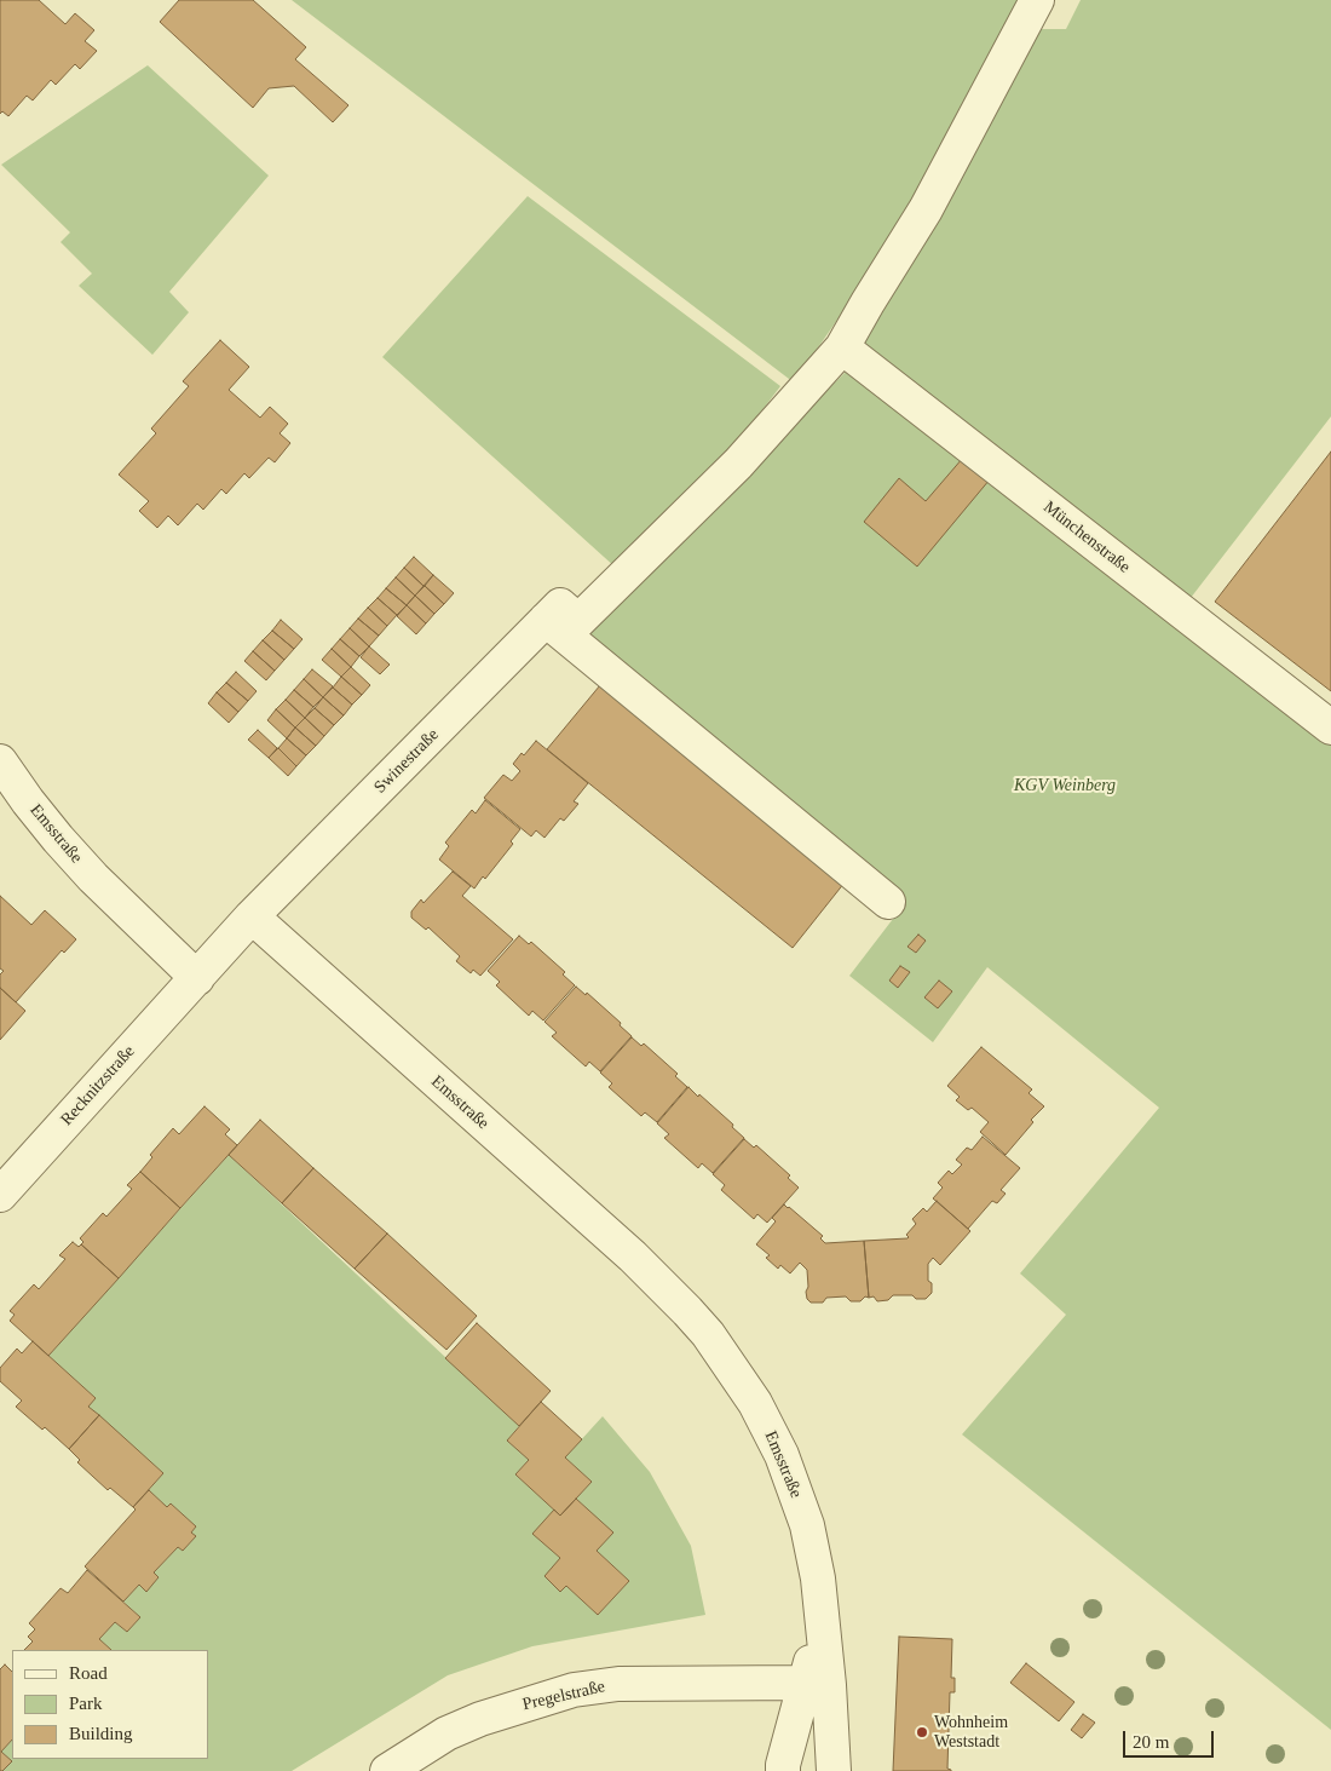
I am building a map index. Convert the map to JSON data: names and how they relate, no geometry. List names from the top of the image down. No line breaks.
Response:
{"streets":{"street":["Münchenstraße","Swinestraße","Emsstraße","Recknitzstraße","Pregelstraße"]},"crossings":[["Swinestraße","Emsstraße"],["Emsstraße","Recknitzstraße"],["Emsstraße","Pregelstraße"]],"parks":["KGV Weinberg"],"places":["Wohnheim Weststadt"],"legend":["Road","Park","Building"],"scale_bar":"20 m"}
